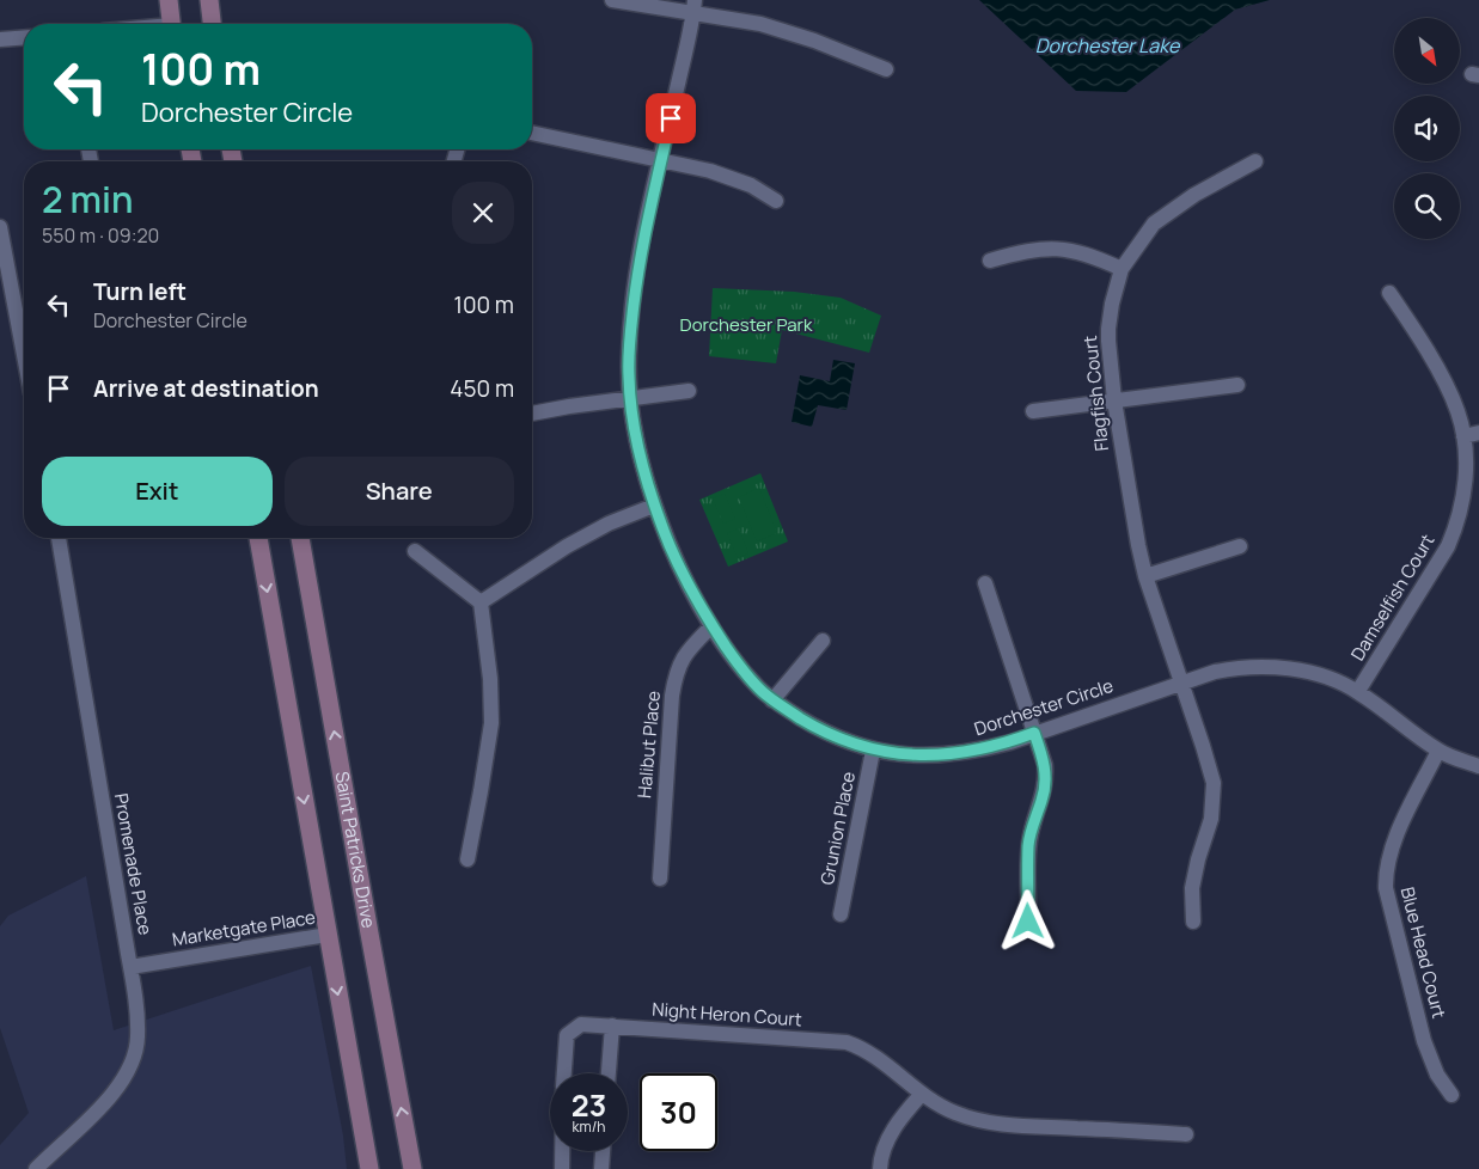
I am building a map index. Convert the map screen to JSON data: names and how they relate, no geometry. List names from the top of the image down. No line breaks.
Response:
{"streets":{"main road":["Saint Patricks Drive"],"street":["Flagfish Court","Damselfish Court","Dorchester Circle","Halibut Place","Grunion Place","Promenade Place","Marketgate Place","Blue Head Court","Night Heron Court"]},"crossings":[["Flagfish Court","Dorchester Circle"],["Damselfish Court","Dorchester Circle"],["Dorchester Circle","Halibut Place"],["Dorchester Circle","Grunion Place"],["Dorchester Circle","Blue Head Court"],["Promenade Place","Marketgate Place"]],"water":["Dorchester Lake"],"parks":["Dorchester Park"],"north":"bottom right","page":{"turn":["100 m","Dorchester Circle"],"heading":["2 min","550 m · 09:20"],"list":[{"name":"Turn left","note":"Dorchester Circle","value":"100 m"},{"name":"Arrive at destination","value":"450 m"}],"buttons":["Exit","Share"],"speed":"23 km/h","limit":"30"}}
